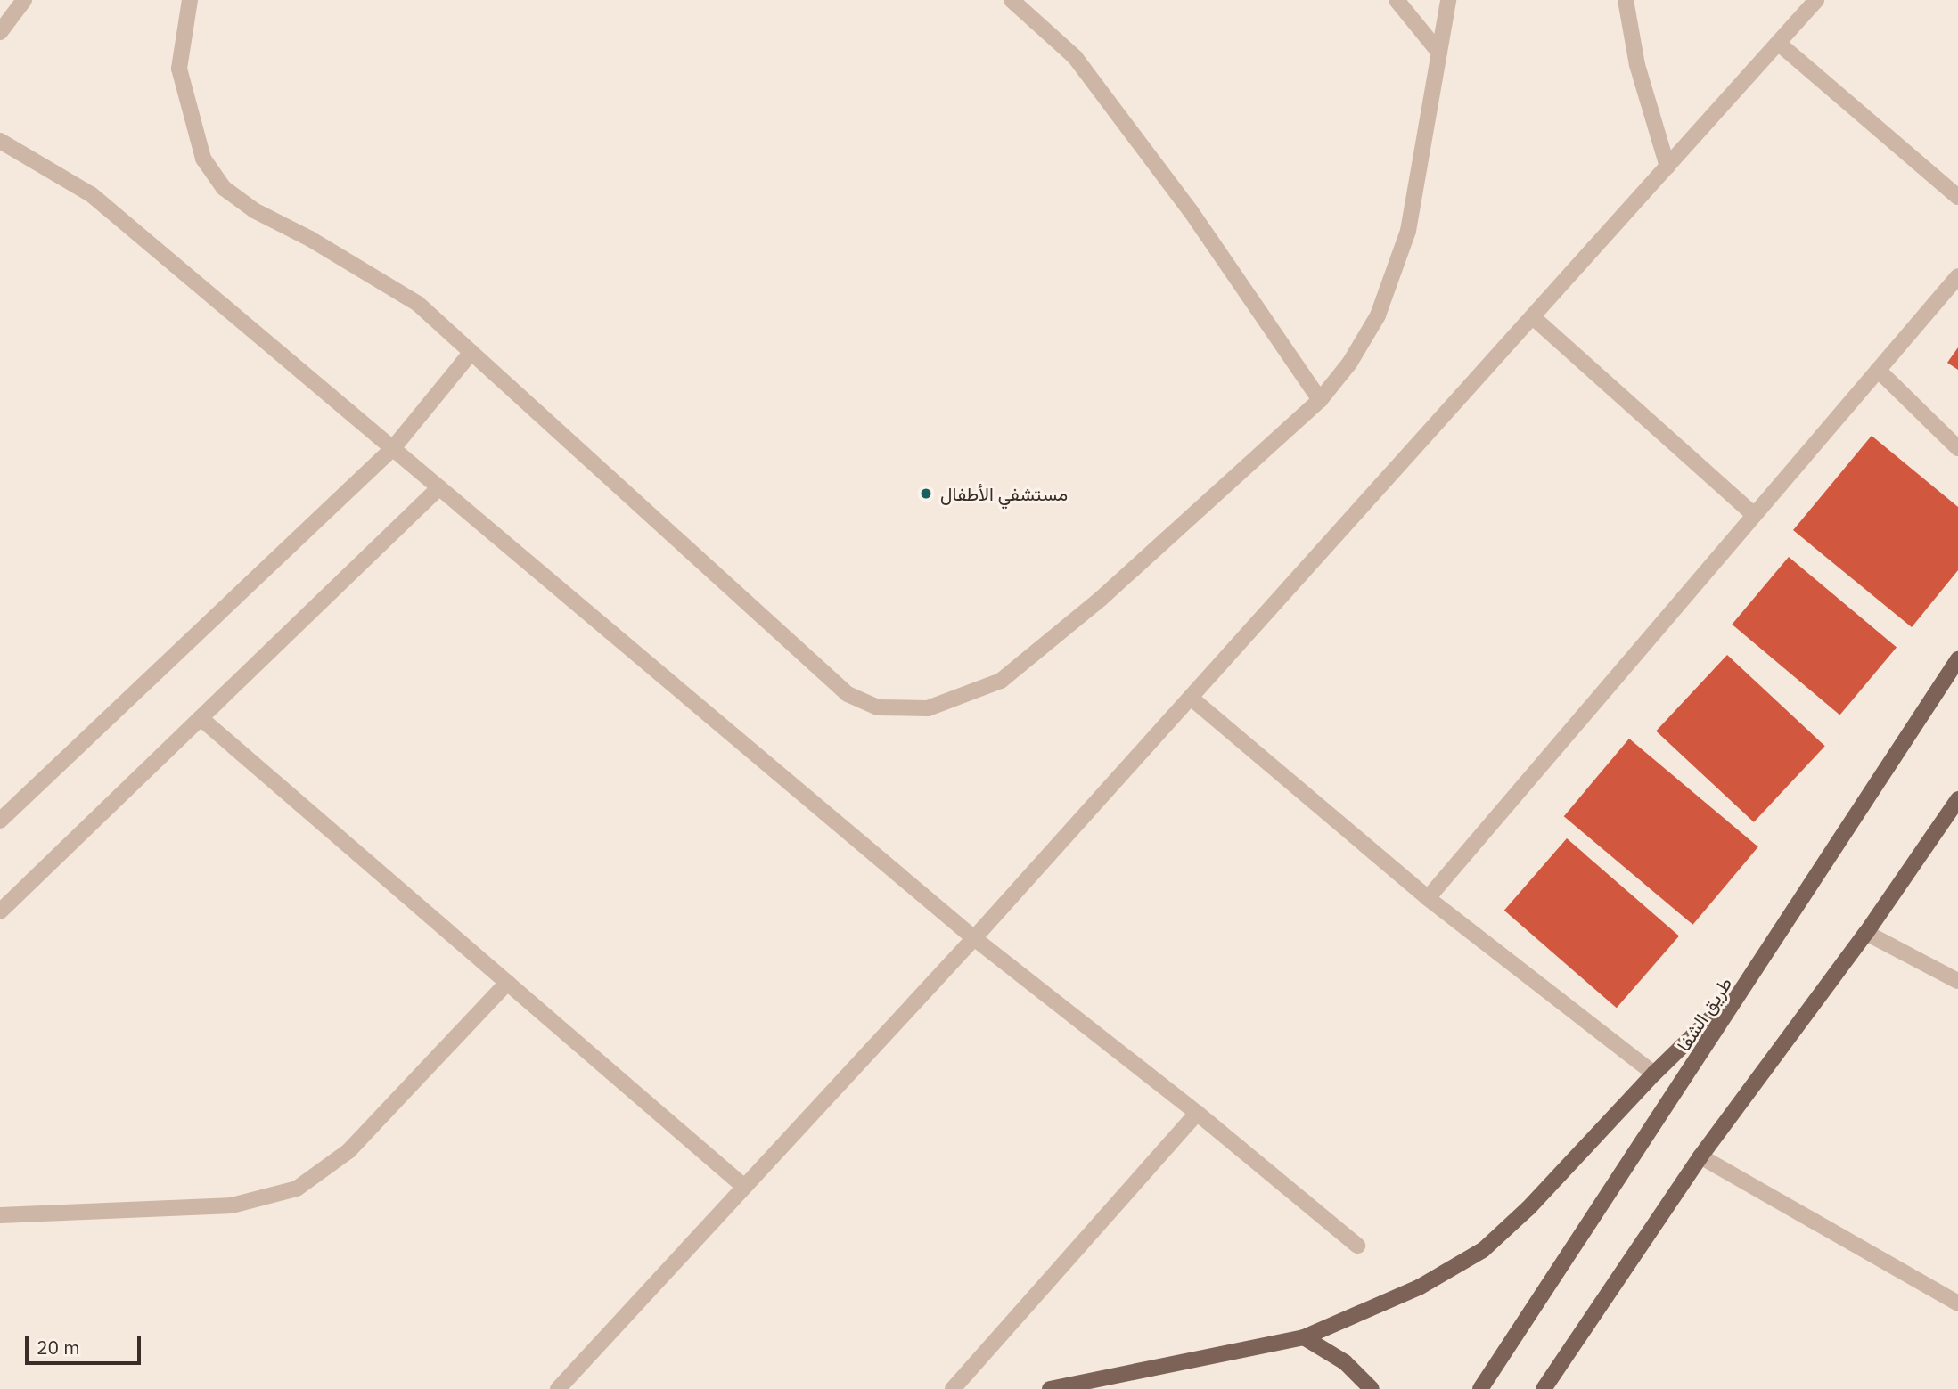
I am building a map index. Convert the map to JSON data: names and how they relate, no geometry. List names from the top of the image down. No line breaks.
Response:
{"streets":{"main road":["طريق الشفا"]},"places":["مستشفي الأطفال"],"scale_bar":"20 m"}
